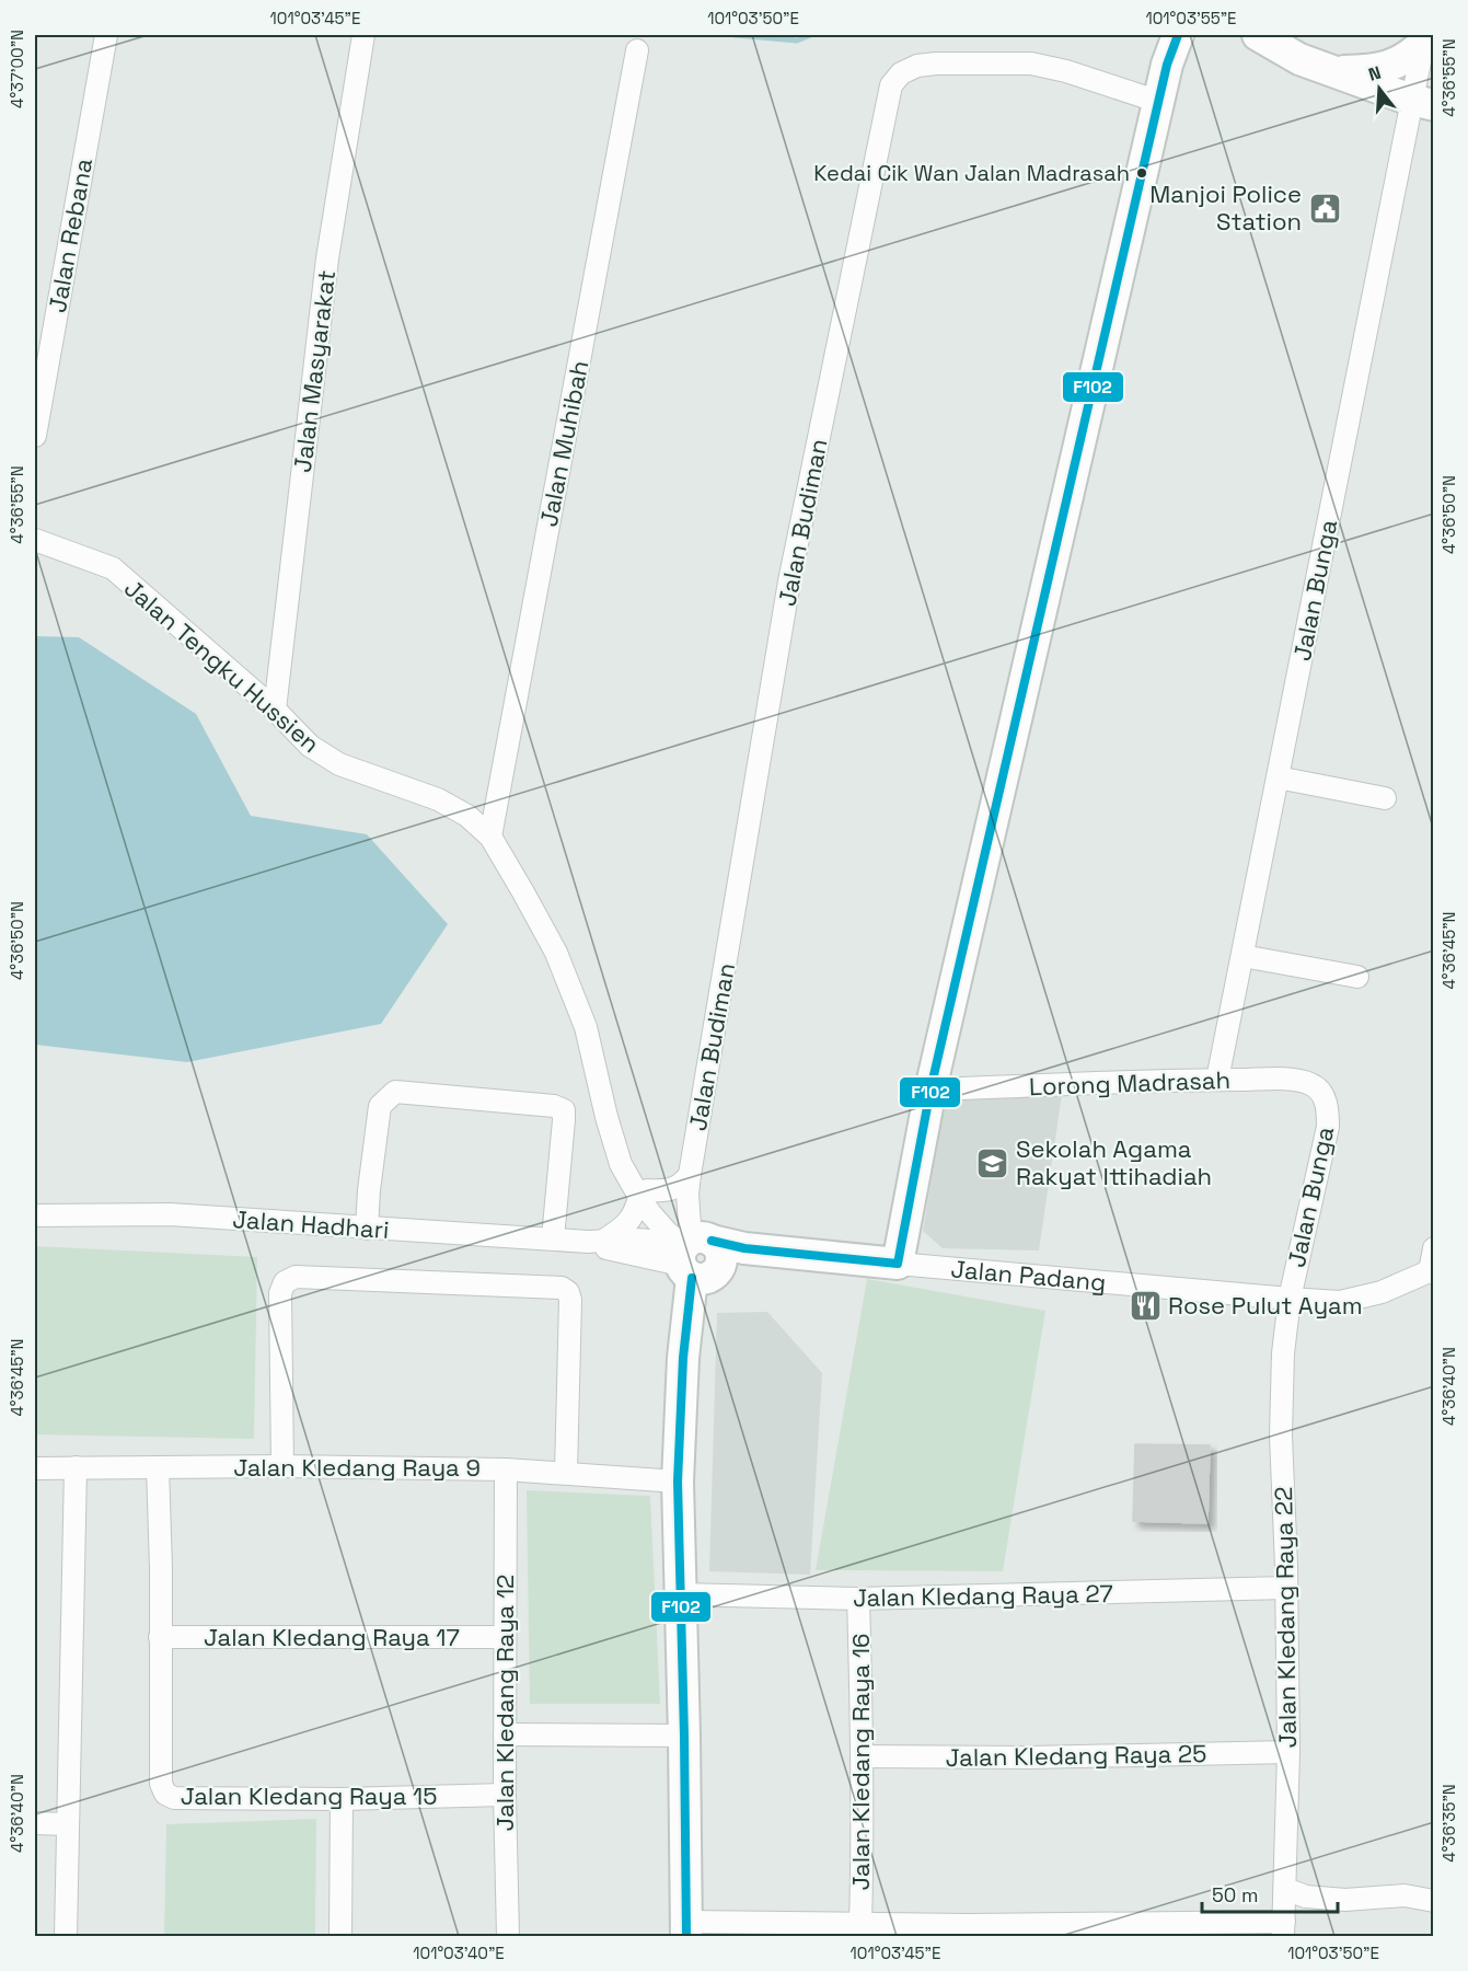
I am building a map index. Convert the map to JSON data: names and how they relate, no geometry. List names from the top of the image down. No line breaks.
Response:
{"streets":{"street":["Jalan Rebana","Jalan Masyarakat","Jalan Muhibah","Jalan Budiman","Jalan Bunga","Jalan Tengku Hussien","Lorong Madrasah","Jalan Hadhari","Jalan Padang","Jalan Kledang Raya 9","Jalan Kledang Raya 27","Jalan Kledang Raya 22","Jalan Kledang Raya 17","Jalan Kledang Raya 12","Jalan Kledang Raya 25","Jalan Kledang Raya 16","Jalan Kledang Raya 15"]},"crossings":[["Jalan Masyarakat","Jalan Tengku Hussien"],["Jalan Muhibah","Jalan Tengku Hussien"],["Jalan Budiman","Jalan Hadhari"],["Jalan Budiman","Jalan Padang"],["Jalan Bunga","Lorong Madrasah"],["Jalan Bunga","Jalan Padang"],["Jalan Bunga","Jalan Kledang Raya 22"],["Jalan Hadhari","Jalan Padang"],["Jalan Padang","Jalan Kledang Raya 22"],["Jalan Kledang Raya 9","Jalan Kledang Raya 12"],["Jalan Kledang Raya 9","Jalan Kledang Raya 15"],["Jalan Kledang Raya 27","Jalan Kledang Raya 22"],["Jalan Kledang Raya 27","Jalan Kledang Raya 16"],["Jalan Kledang Raya 22","Jalan Kledang Raya 25"],["Jalan Kledang Raya 17","Jalan Kledang Raya 12"],["Jalan Kledang Raya 17","Jalan Kledang Raya 15"],["Jalan Kledang Raya 12","Jalan Kledang Raya 15"],["Jalan Kledang Raya 25","Jalan Kledang Raya 16"]],"places":{"other":["Kedai Cik Wan Jalan Madrasah"],"public building":["Manjoi Police Station"],"school or university":["Sekolah Agama Rakyat Ittihadiah"],"restaurant":["Rose Pulut Ayam"]},"lines":["transit line F102"],"scale_bar":"50 m","north":"top","coordinates":["101°03'45\"E","101°03'50\"E","101°03'55\"E","4°37'00\"N","4°36'55\"N","4°36'50\"N","4°36'45\"N","4°36'40\"N","4°36'35\"N","101°03'40\"E"]}
